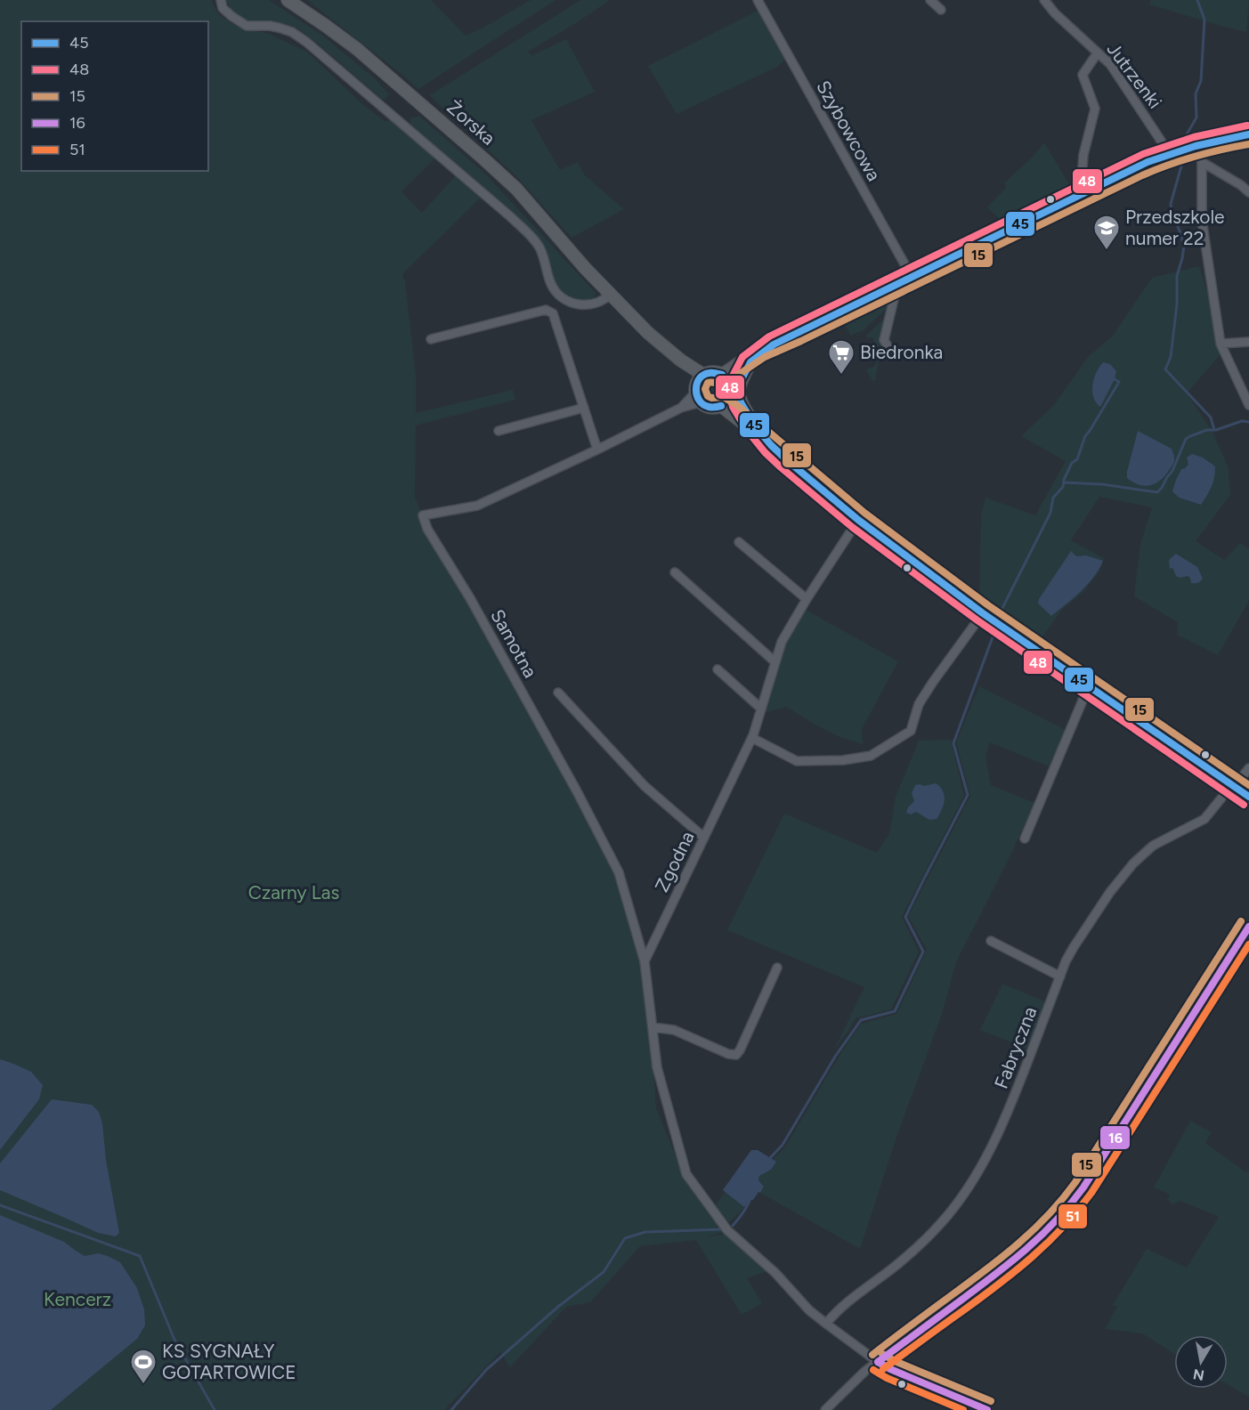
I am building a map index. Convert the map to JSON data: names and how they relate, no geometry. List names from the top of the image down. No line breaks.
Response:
{"streets":{"main road":["Żorska"],"street":["Jutrzenki","Szybowcowa","Samotna","Zgodna","Fabryczna"]},"crossings":[["Żorska","Samotna"],["Samotna","Zgodna"]],"parks":["Czarny Las","Kencerz"],"places":{"school or university":["Przedszkole numer 22"],"supermarket":["Biedronka"],"sports":["KS SYGNAŁY GOTARTOWICE"]},"lines":["transit line 48","transit line 45","transit line 15","transit line 16","transit line 51"],"legend":["45","48","15","16","51"],"north":"bottom"}
